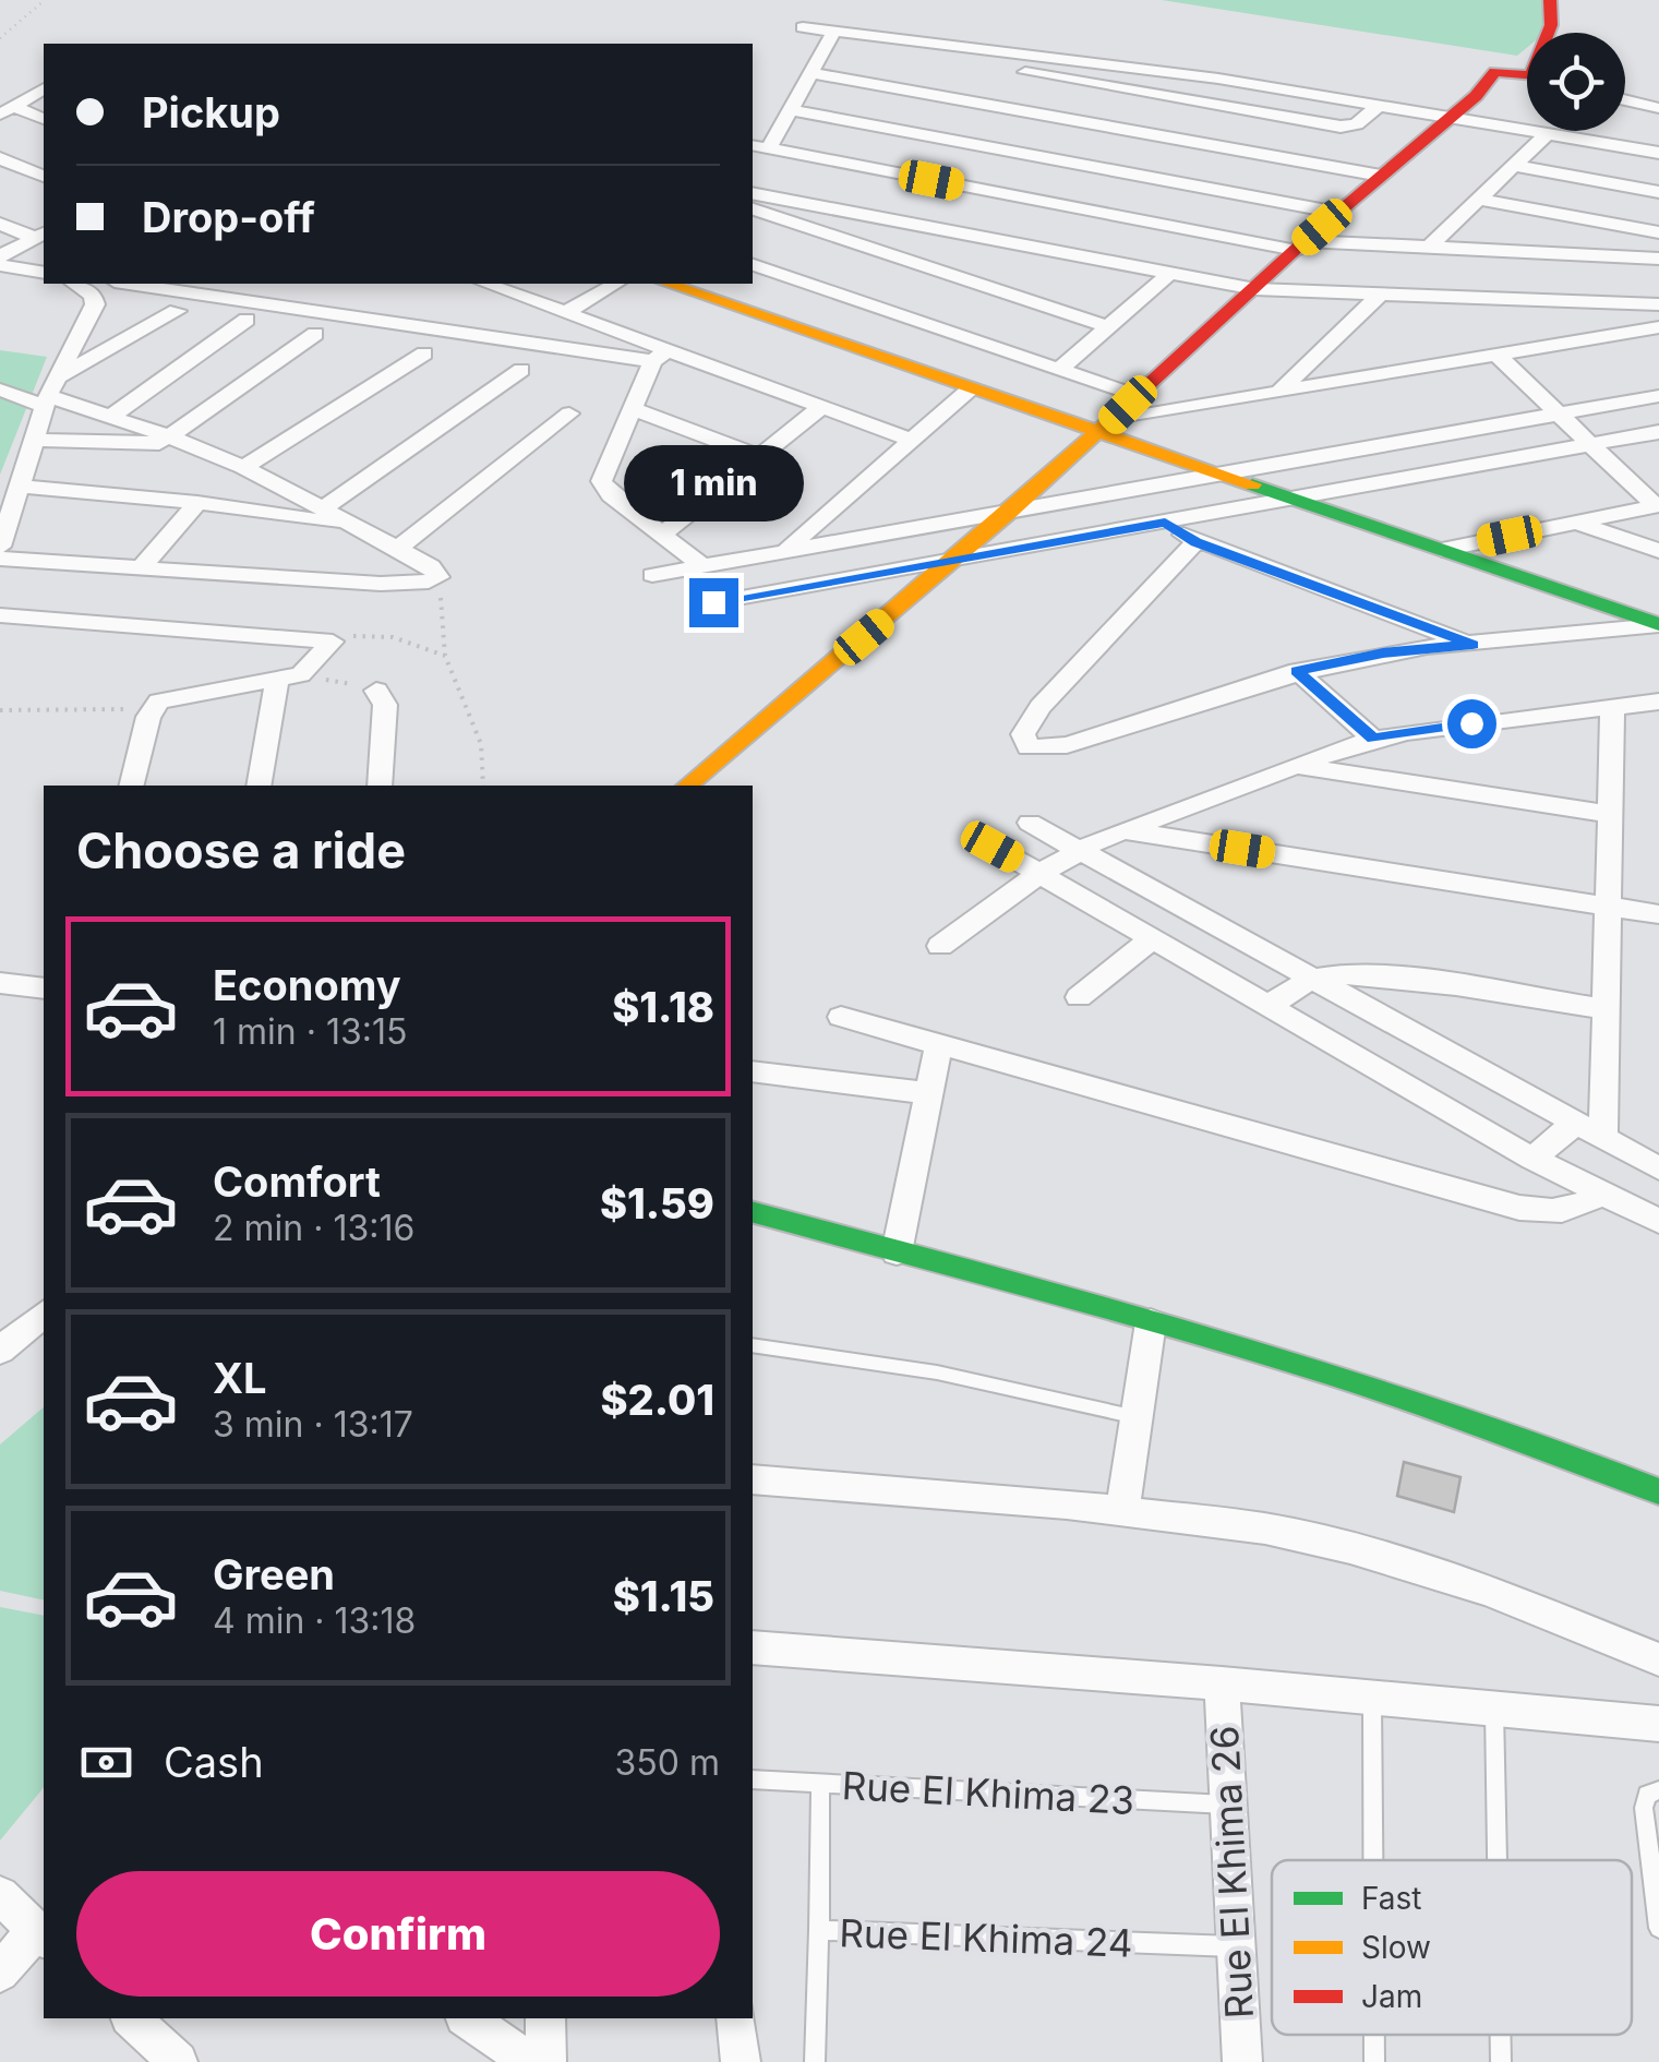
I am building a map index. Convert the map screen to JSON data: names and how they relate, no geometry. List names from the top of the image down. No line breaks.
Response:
{"streets":{"street":["Rue El Khima 26"],"lane":["Rue El Khima 23","Rue El Khima 24"]},"crossings":[["Rue El Khima 23","Rue El Khima 26"],["Rue El Khima 23","Rue El Khima 24"],["Rue El Khima 26","Rue El Khima 24"]],"legend":["Fast","Slow","Jam"],"page":{"banner":["Pickup","Drop-off"],"bubble":"1 min","heading":"Choose a ride","list":[{"name":"Economy","note":"1 min · 13:15","value":"$1.18"},{"name":"Comfort","note":"2 min · 13:16","value":"$1.59"},{"name":"XL","note":"3 min · 13:17","value":"$2.01"},{"name":"Green","note":"4 min · 13:18","value":"$1.15"}],"pay":["Cash","350 m"],"buttons":"Confirm"}}
